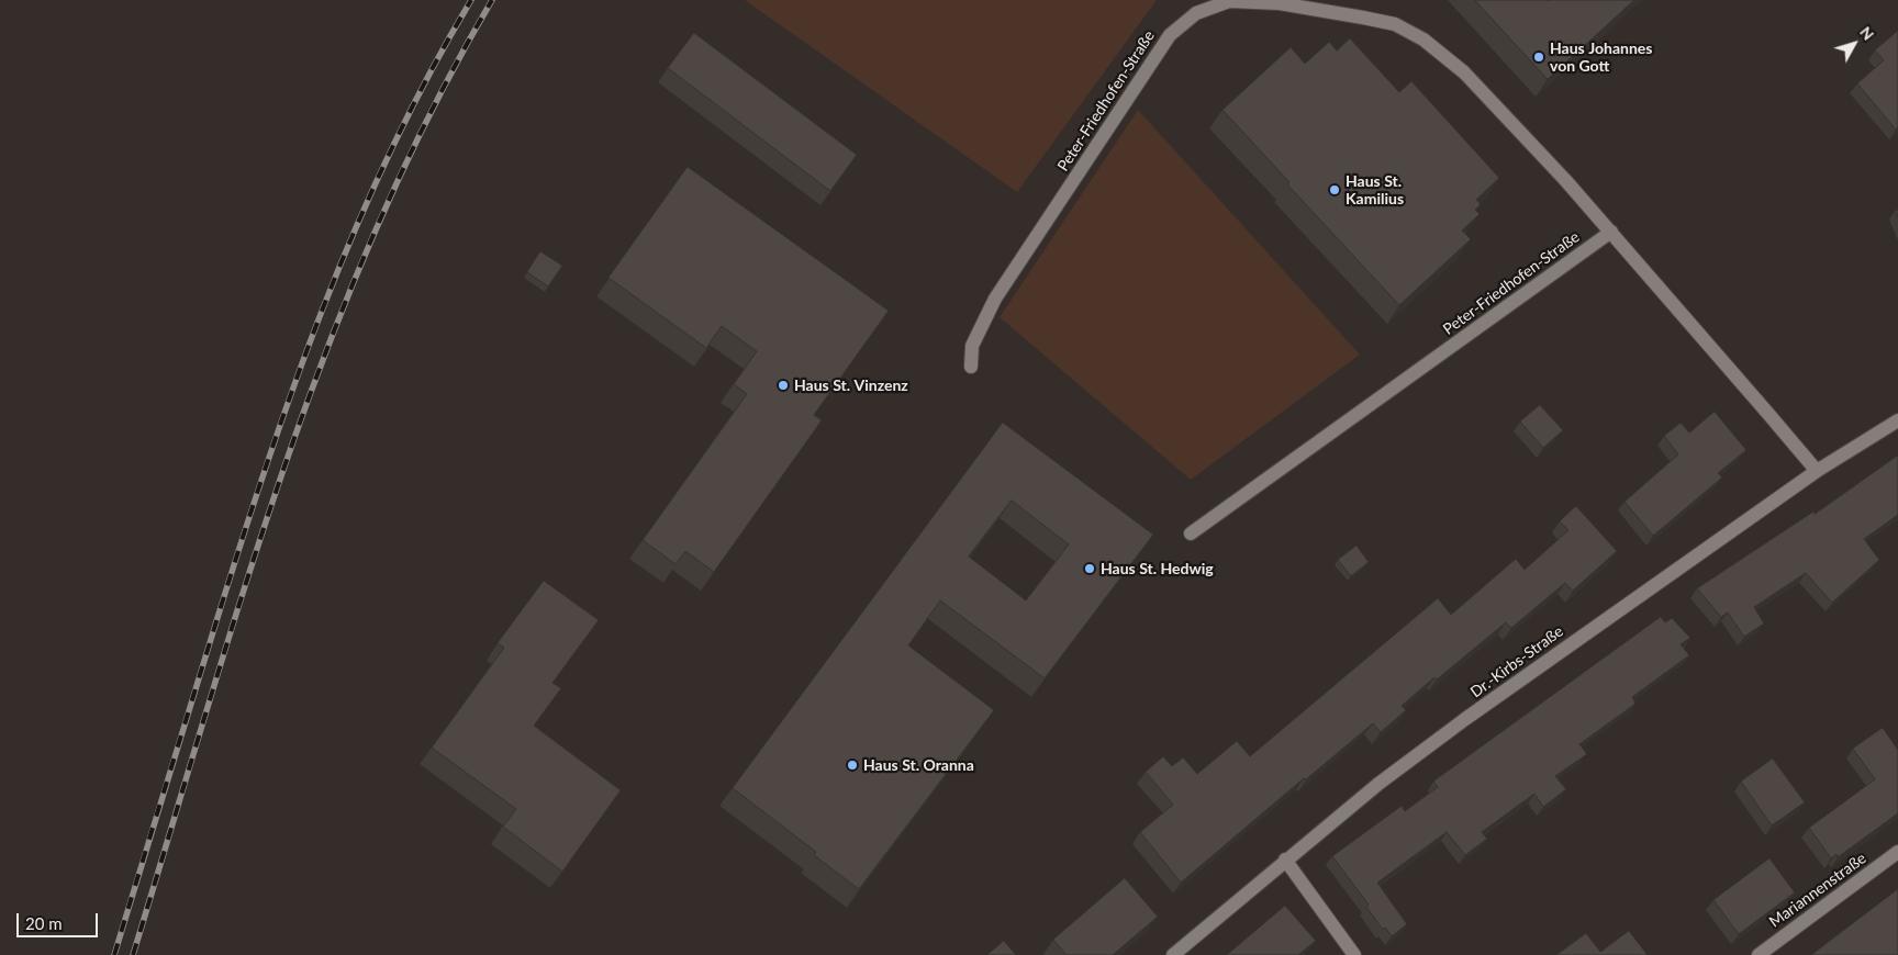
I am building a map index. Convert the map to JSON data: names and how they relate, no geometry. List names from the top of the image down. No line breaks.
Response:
{"streets":{"street":["Peter-Friedhofen-Straße","Dr.-Kirbs-Straße","Mariannenstraße"]},"crossings":[["Peter-Friedhofen-Straße","Dr.-Kirbs-Straße"]],"places":["Haus Johannes von Gott","Haus St. Kamilius","Haus St. Vinzenz","Haus St. Hedwig","Haus St. Oranna"],"scale_bar":"20 m","north":"top right"}
